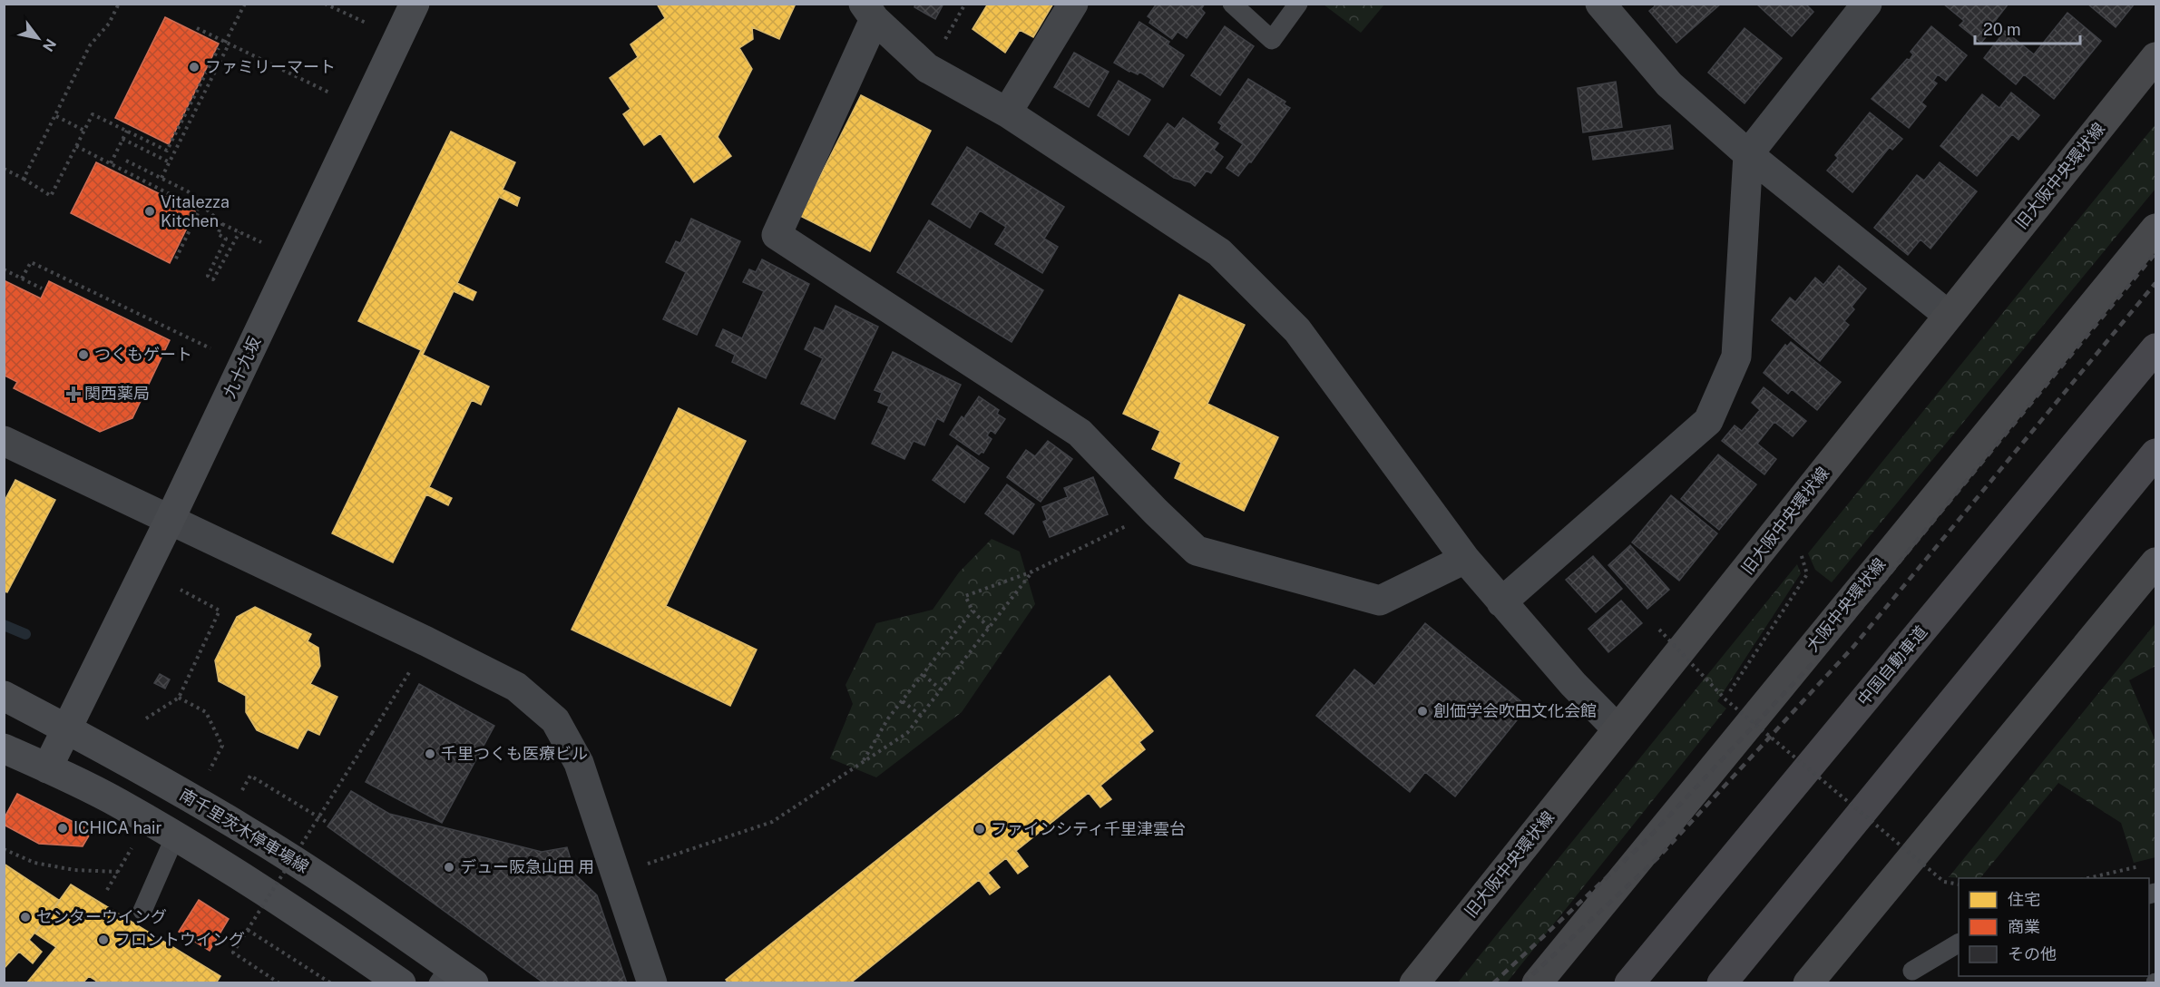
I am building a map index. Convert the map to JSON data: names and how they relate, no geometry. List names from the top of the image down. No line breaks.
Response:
{"streets":{"highway":["中国自動車道"],"main road":["旧大阪中央環状線","九十九坂","大阪中央環状線","南千里茨木停車場線"]},"crossings":[["九十九坂","南千里茨木停車場線"]],"places":{"other":["ファミリーマート","Vitalezza Kitchen","つくもゲート","創価学会吹田文化会館","千里つくも医療ビル","ICHICA hair","ファインシティ千里津雲台","デュー阪急山田 用","センターウイング","フロントウイング"],"health":["関西薬局"]},"legend":["住宅","商業","その他"],"scale_bar":"20 m","north":"bottom right"}
